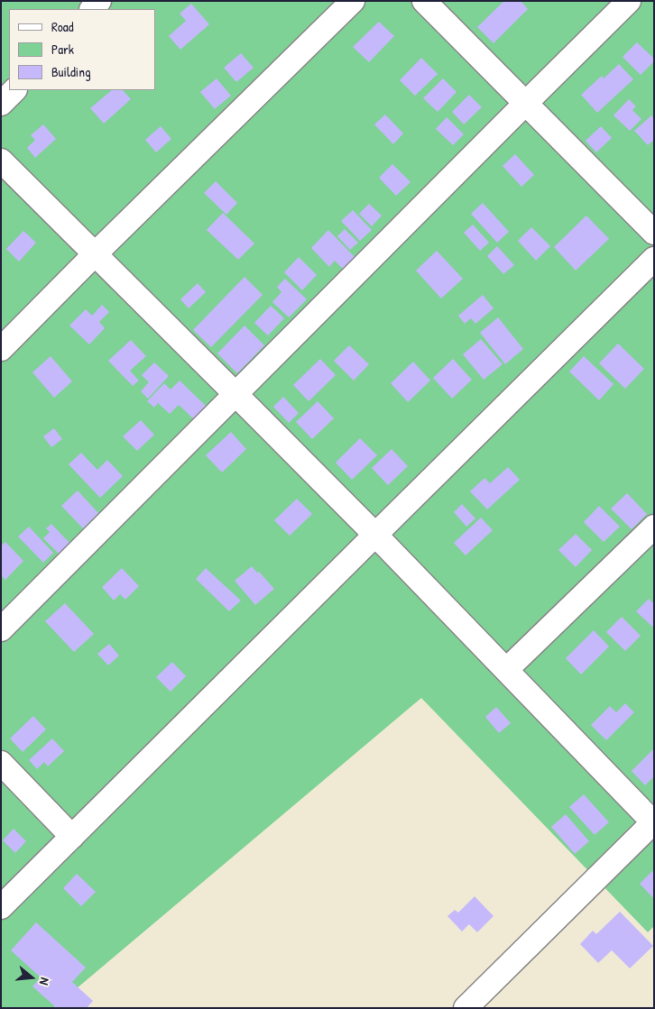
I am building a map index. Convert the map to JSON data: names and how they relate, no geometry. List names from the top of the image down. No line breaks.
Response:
{"legend":["Road","Park","Building"],"north":"right"}
